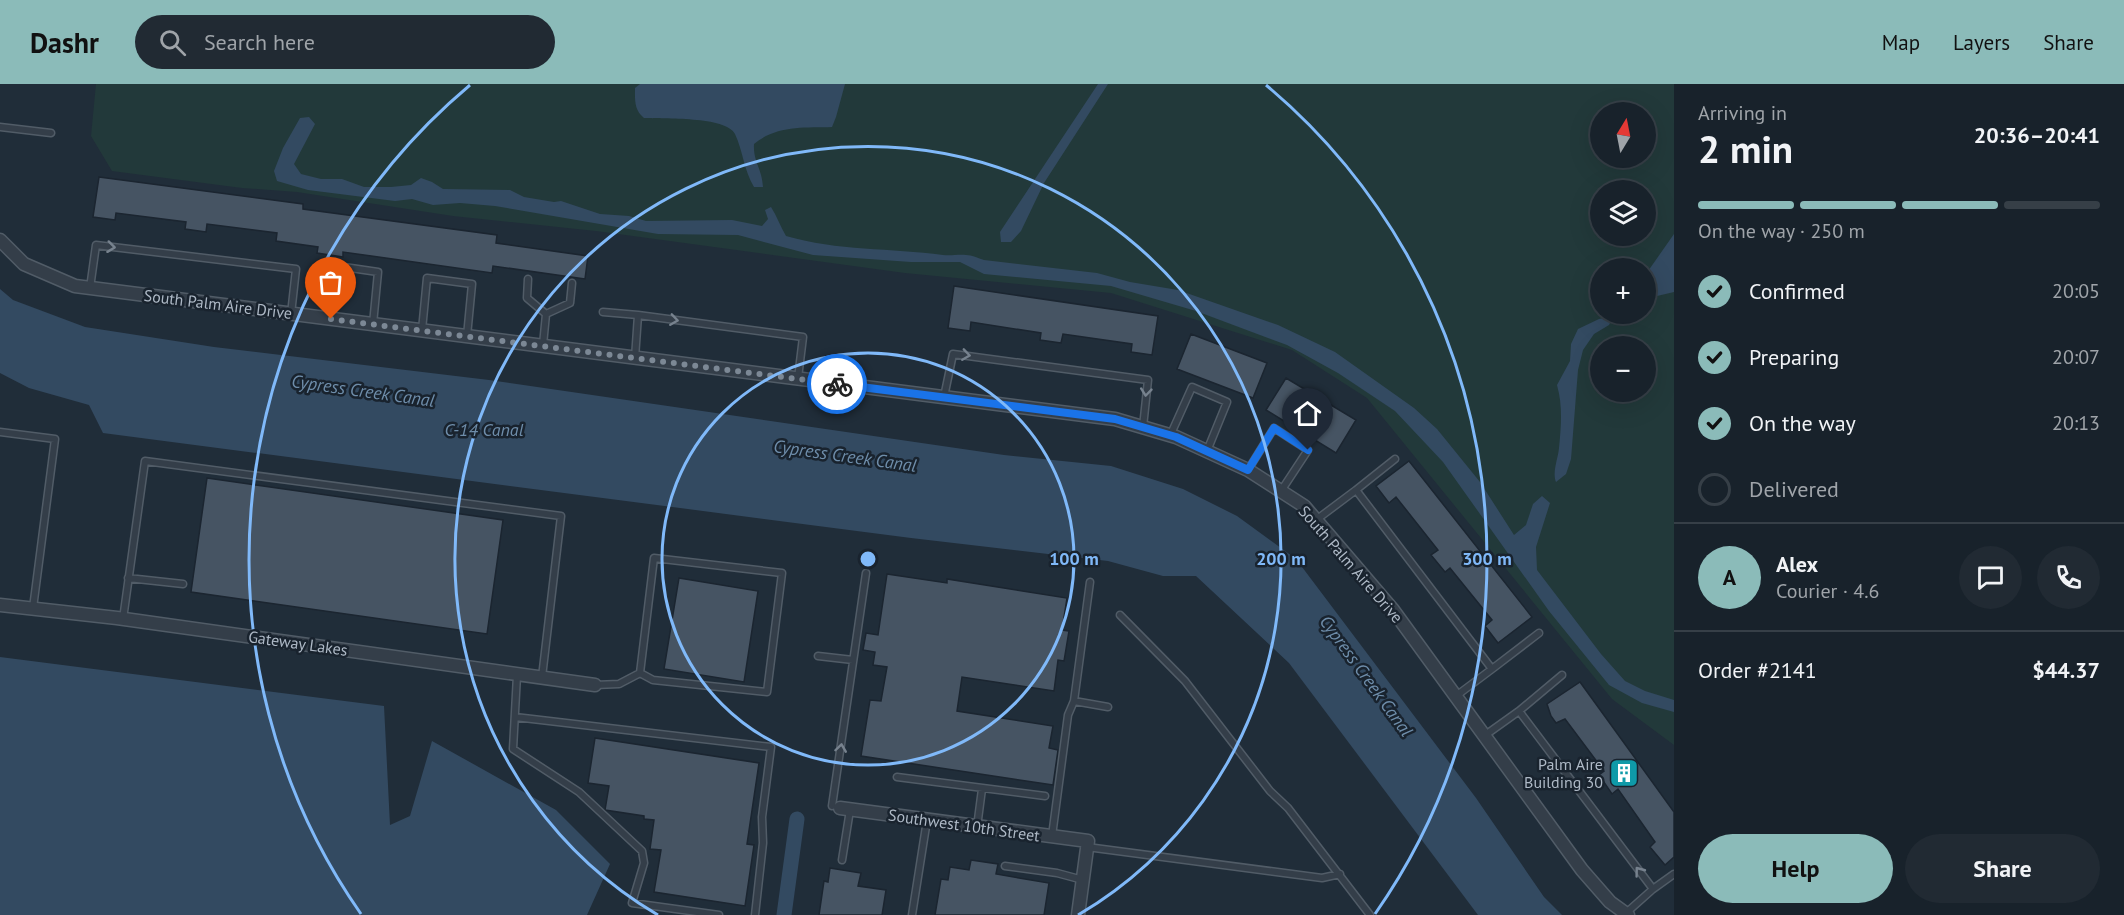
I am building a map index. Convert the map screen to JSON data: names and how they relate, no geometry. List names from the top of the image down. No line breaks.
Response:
{"streets":{"street":["South Palm Aire Drive","Gateway Lakes","Southwest 10th Street"]},"water":["Cypress Creek Canal","C-14 Canal"],"places":{"building":["Palm Aire Building 30"]},"north":"top","page":{"header":"Dashr","search":"Search here","nav":["Map","Layers","Share"],"heading":["2 min","Arriving in","20:36–20:41"],"panel":["Alex","Courier · 4.6","Order #2141","$44.37"],"map_buttons":["+","−"],"bar":"On the way · 250 m","list":[["Confirmed","20:05"],["Preparing","20:07"],["On the way","20:13"],"Delivered"],"round":"A","buttons":["Help","Share"]},"rings":["100 m","200 m","300 m"]}
